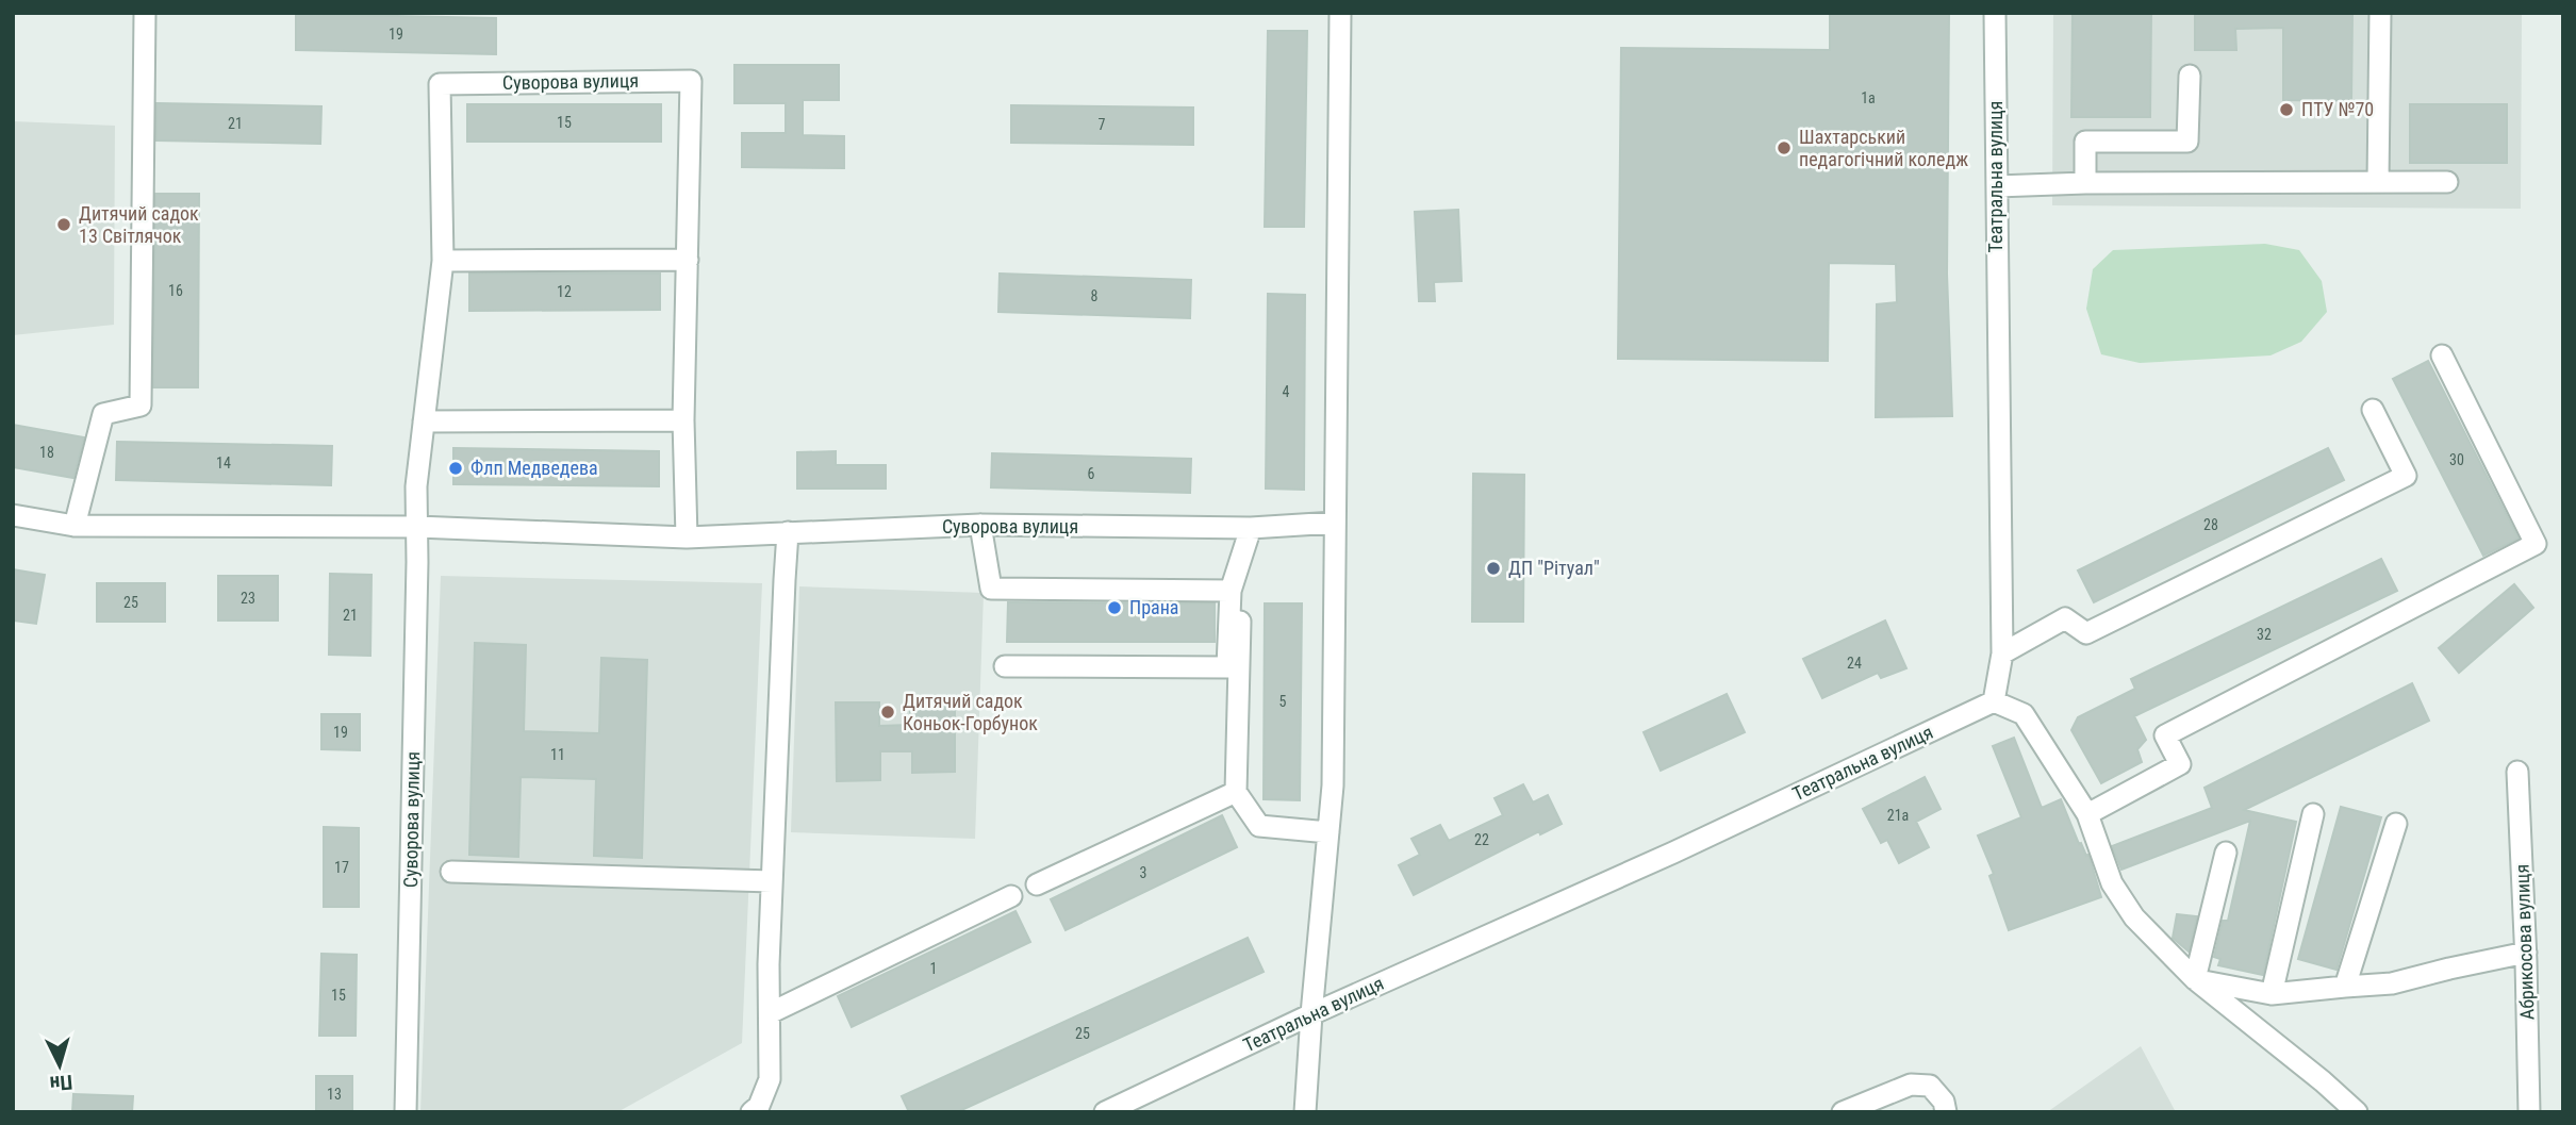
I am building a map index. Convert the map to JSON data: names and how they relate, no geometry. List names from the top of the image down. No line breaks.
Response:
{"streets":{"street":["Суворова вулиця","Театральна вулиця","Абрикосова вулиця"]},"places":["ПТУ №70","Шахтарський педагогічний коледж","Дитячий садок 13 Світлячок","Флп Медведева","ДП \"Рітуал\"","Прана","Дитячий садок Коньок-Горбунок"],"house_numbers":["19","1а","15","21","7","16","12","8","4","18","30","14","6","28","23","25","21","32","24","5","19","11","21а","22","17","3","1","15","25","13"],"north":"bottom"}
